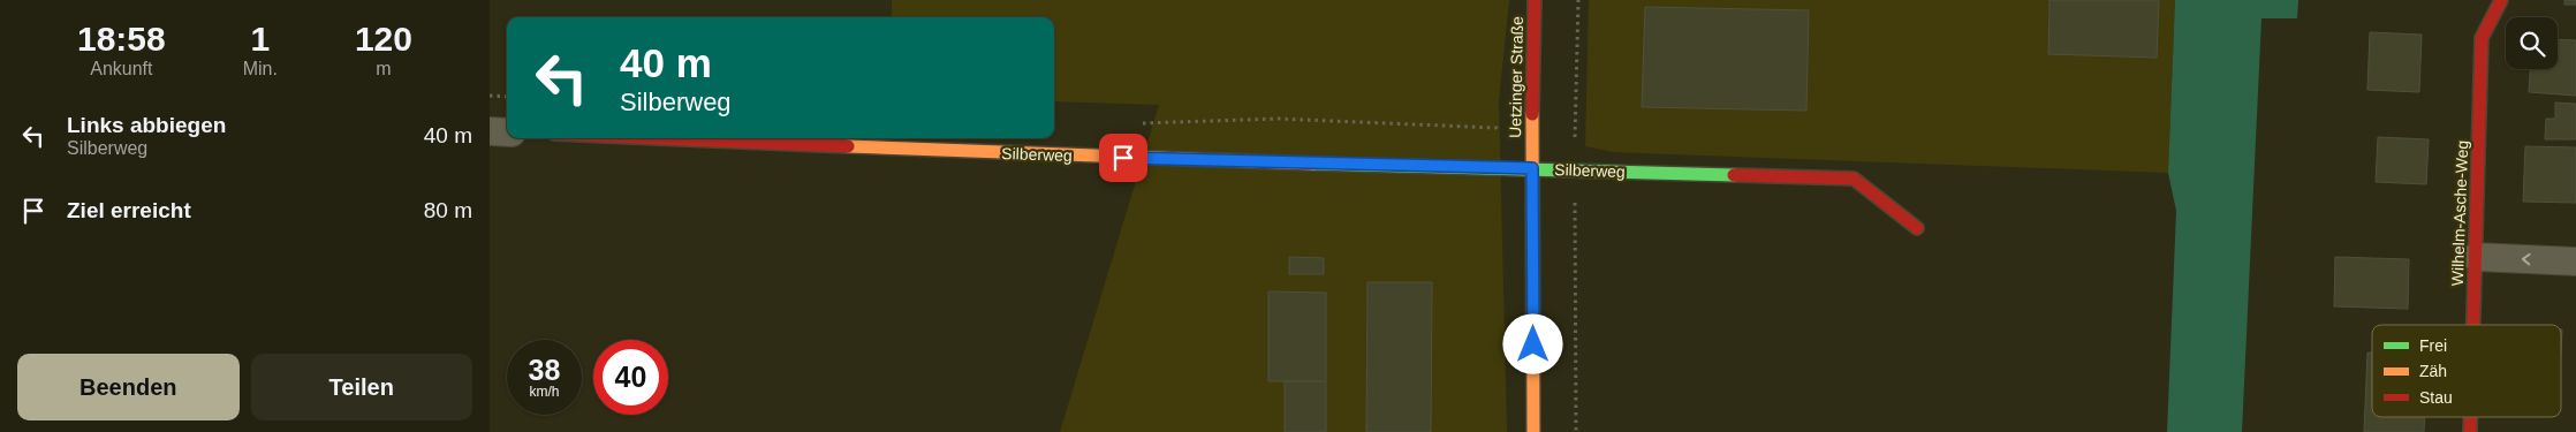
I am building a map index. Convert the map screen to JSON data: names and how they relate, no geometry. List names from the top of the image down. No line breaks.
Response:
{"streets":{"street":["Uetzinger Straße","Silberweg","Wilhelm-Asche-Weg"]},"crossings":[["Uetzinger Straße","Silberweg"]],"legend":["Frei","Zäh","Stau"],"page":{"eta":["18:58","Ankunft","1","Min.","120","m"],"turn":["40 m","Silberweg"],"list":[{"name":"Links abbiegen","note":"Silberweg","value":"40 m"},{"name":"Ziel erreicht","value":"80 m"}],"speed":"38 km/h","limit":"40","buttons":["Beenden","Teilen"]}}
